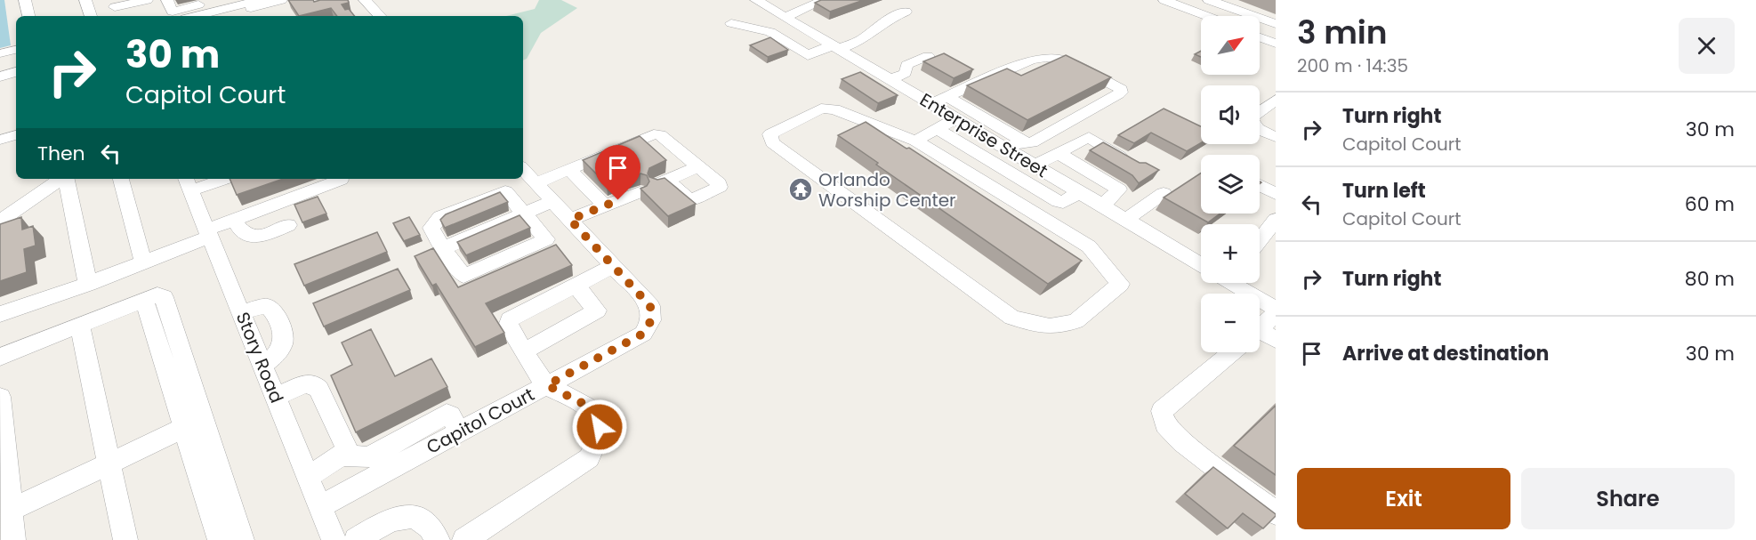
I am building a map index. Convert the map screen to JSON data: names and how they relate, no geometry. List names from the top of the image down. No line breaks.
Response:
{"streets":{"street":["Enterprise Street","Story Road","Capitol Court"]},"crossings":[["Story Road","Capitol Court"]],"places":{"temple":["Orlando Worship Center"]},"north":"top right","page":{"heading":["3 min","200 m · 14:35"],"map_buttons":["+","−"],"turn":["30 m","Capitol Court"],"list":[{"name":"Turn right","note":"Capitol Court","value":"30 m"},{"name":"Turn left","note":"Capitol Court","value":"60 m"},{"name":"Turn right","value":"80 m"},{"name":"Arrive at destination","value":"30 m"}],"then":"Then","buttons":["Exit","Share"]}}
